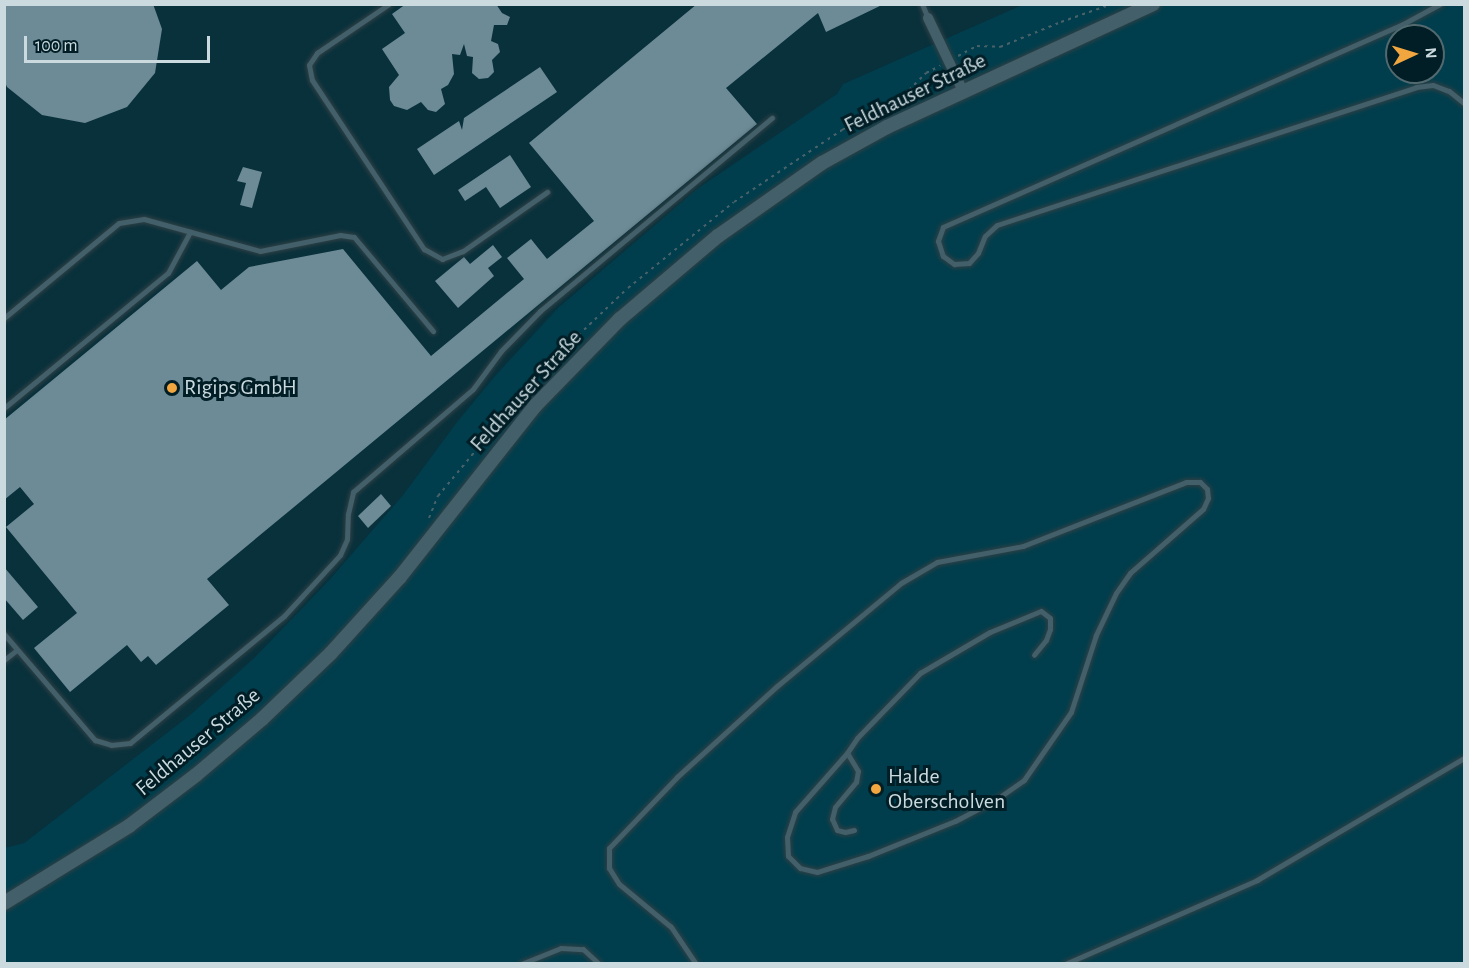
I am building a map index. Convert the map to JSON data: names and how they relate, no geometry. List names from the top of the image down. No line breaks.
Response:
{"streets":{"street":["Feldhauser Straße"]},"places":["Rigips GmbH","Halde Oberscholven"],"scale_bar":"100 m","north":"right"}
